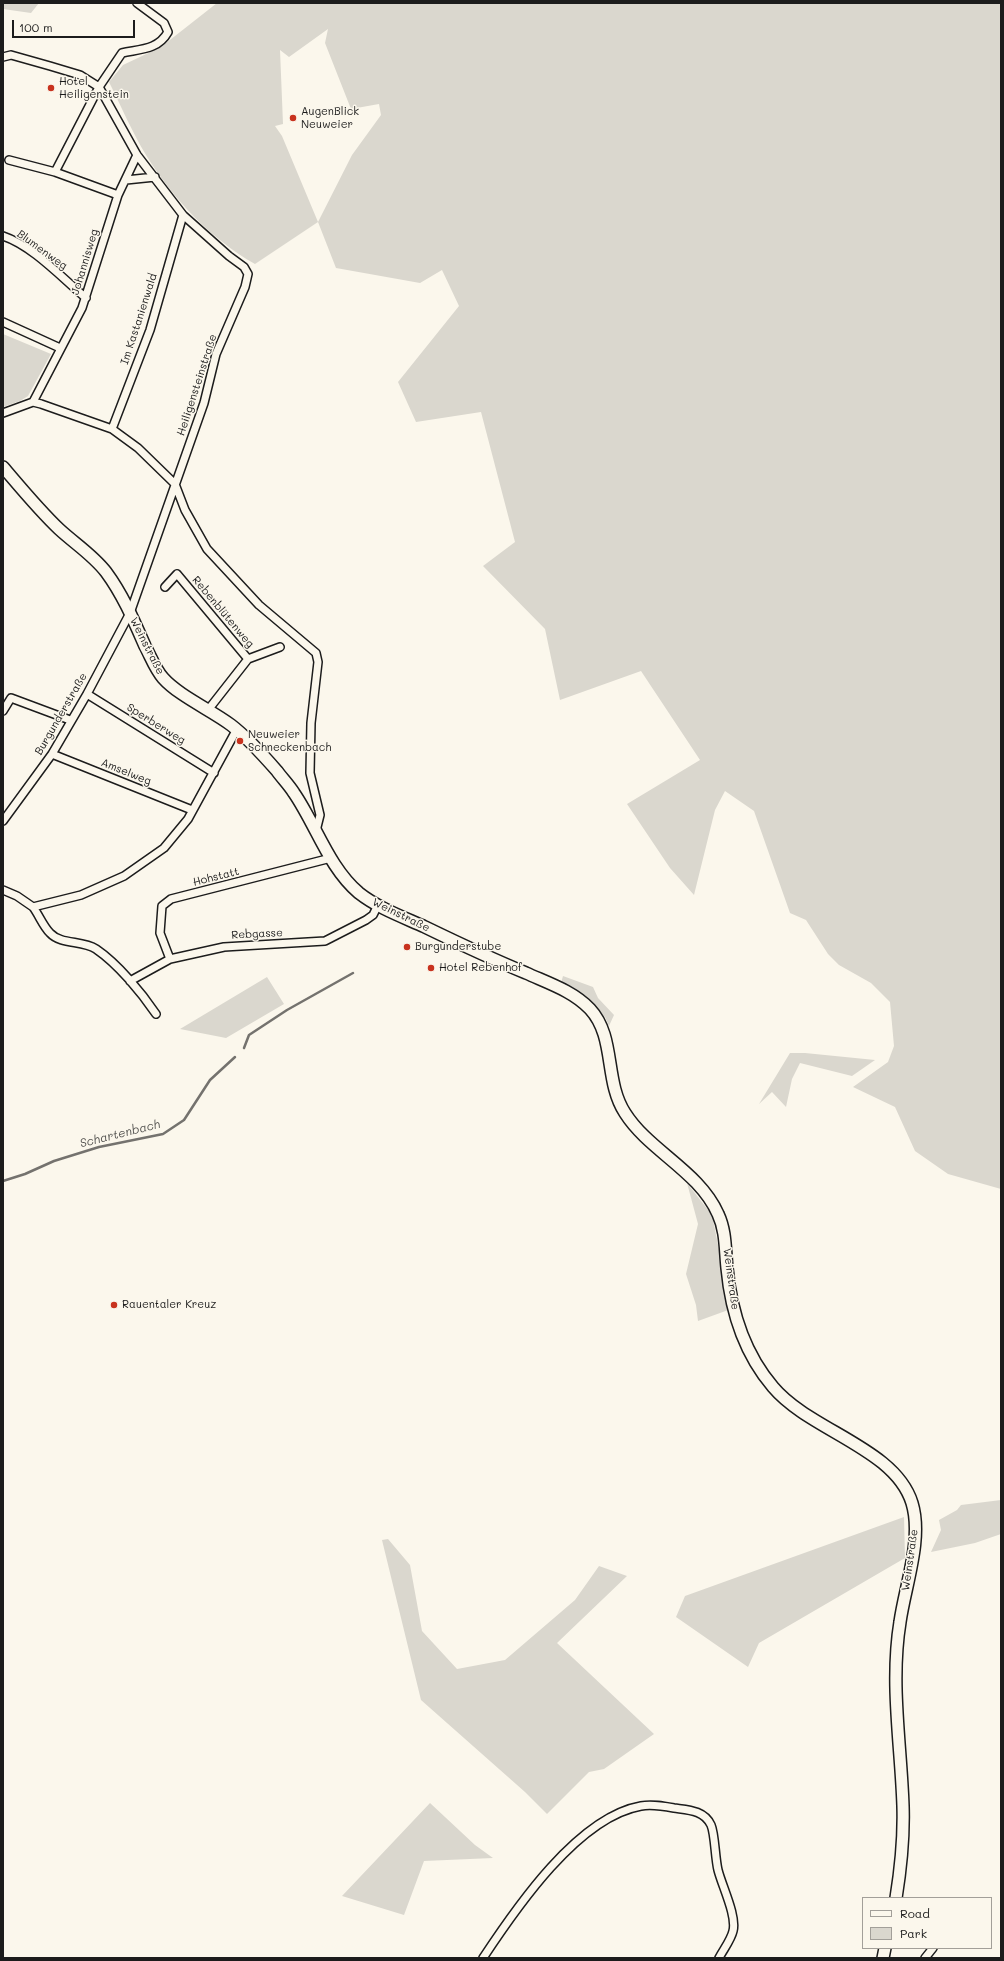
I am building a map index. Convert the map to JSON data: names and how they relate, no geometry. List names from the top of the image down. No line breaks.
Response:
{"streets":{"main road":["Weinstraße"],"street":["Blumenweg","Johannisweg","Im Kastanienwald","Heiligensteinstraße","Rebenblütenweg","Burgunderstraße","Sperberweg","Amselweg","Hohstatt","Rebgasse"]},"crossings":[["Blumenweg","Johannisweg"],["Johannisweg","Heiligensteinstraße"],["Im Kastanienwald","Heiligensteinstraße"],["Heiligensteinstraße","Weinstraße"],["Heiligensteinstraße","Burgunderstraße"],["Rebenblütenweg","Weinstraße"],["Weinstraße","Burgunderstraße"],["Weinstraße","Hohstatt"],["Weinstraße","Rebgasse"],["Burgunderstraße","Sperberweg"],["Burgunderstraße","Amselweg"],["Hohstatt","Rebgasse"]],"water":["Schartenbach"],"places":["Hotel Heiligenstein","AugenBlick Neuweier","Neuweier Schneckenbach","Burgunderstube","Hotel Rebenhof","Rauentaler Kreuz"],"legend":["Road","Park"],"scale_bar":"100 m"}
